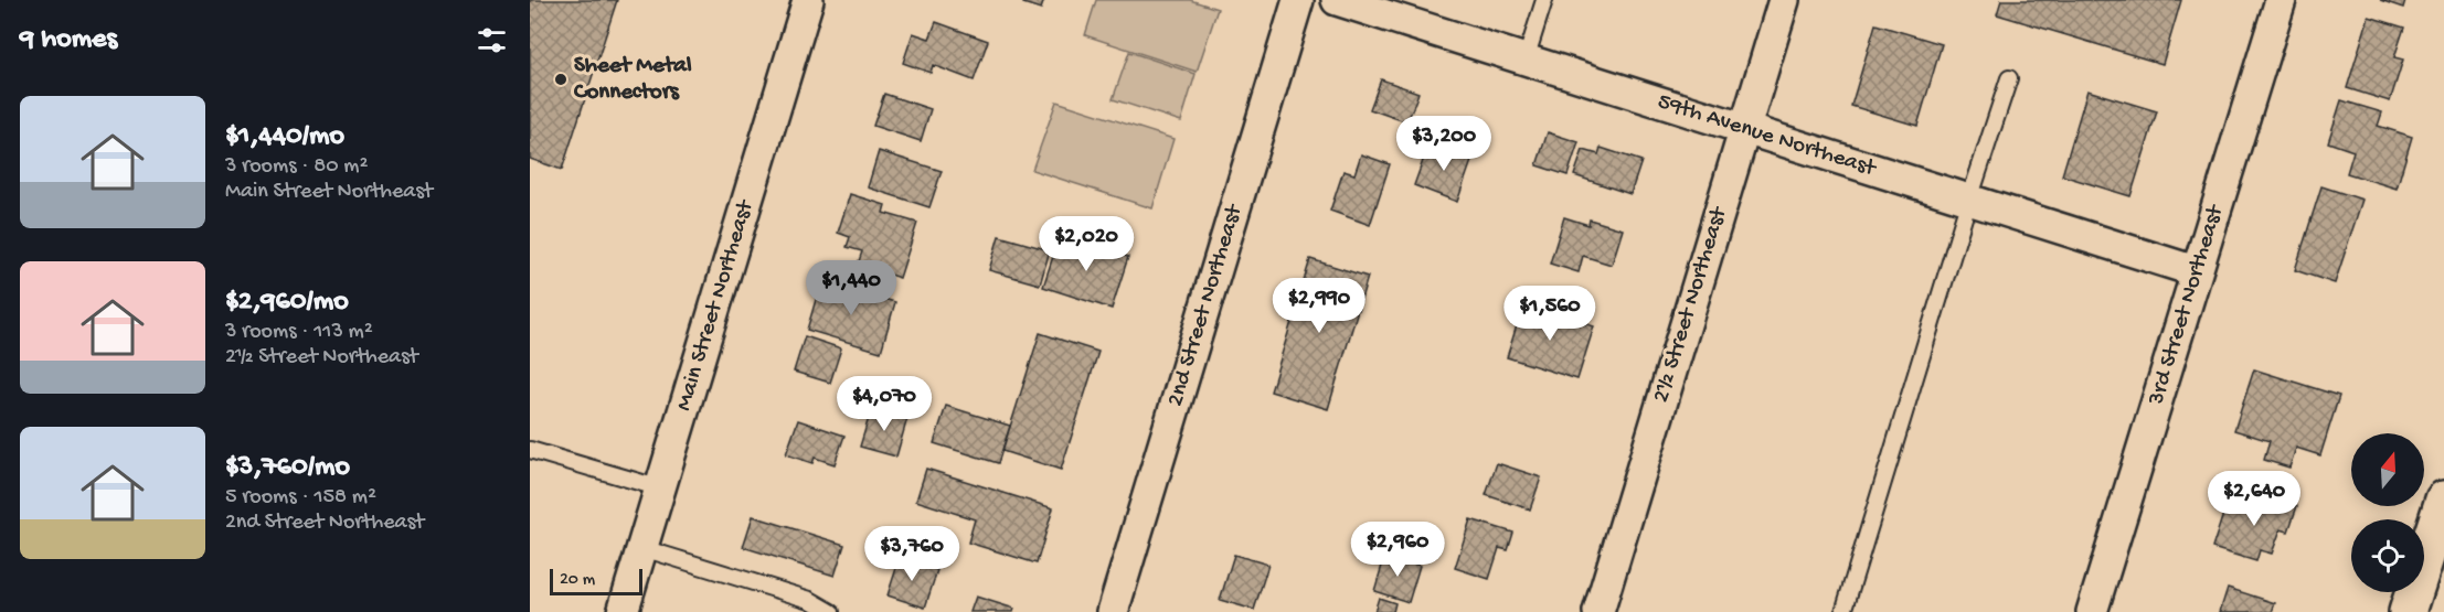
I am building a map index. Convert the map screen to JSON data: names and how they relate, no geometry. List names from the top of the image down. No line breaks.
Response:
{"streets":{"street":["59th Avenue Northeast","2nd Street Northeast","2½ Street Northeast","3rd Street Northeast","Main Street Northeast"]},"crossings":[["59th Avenue Northeast","2½ Street Northeast"],["59th Avenue Northeast","3rd Street Northeast"]],"places":["Sheet Metal Connectors"],"scale_bar":"20 m","north":"top","page":{"heading":"9 homes","list":[{"name":"$1,440/mo","note":"3 rooms · 80 m² · Main Street Northeast"},{"name":"$2,960/mo","note":"3 rooms · 113 m² · 2½ Street Northeast"},{"name":"$3,760/mo","note":"5 rooms · 158 m² · 2nd Street Northeast"}],"price":["$3,200","$2,020","$1,440","$2,990","$1,560","$4,070","$2,640","$2,960","$3,760"],"scale":"20 m"}}
